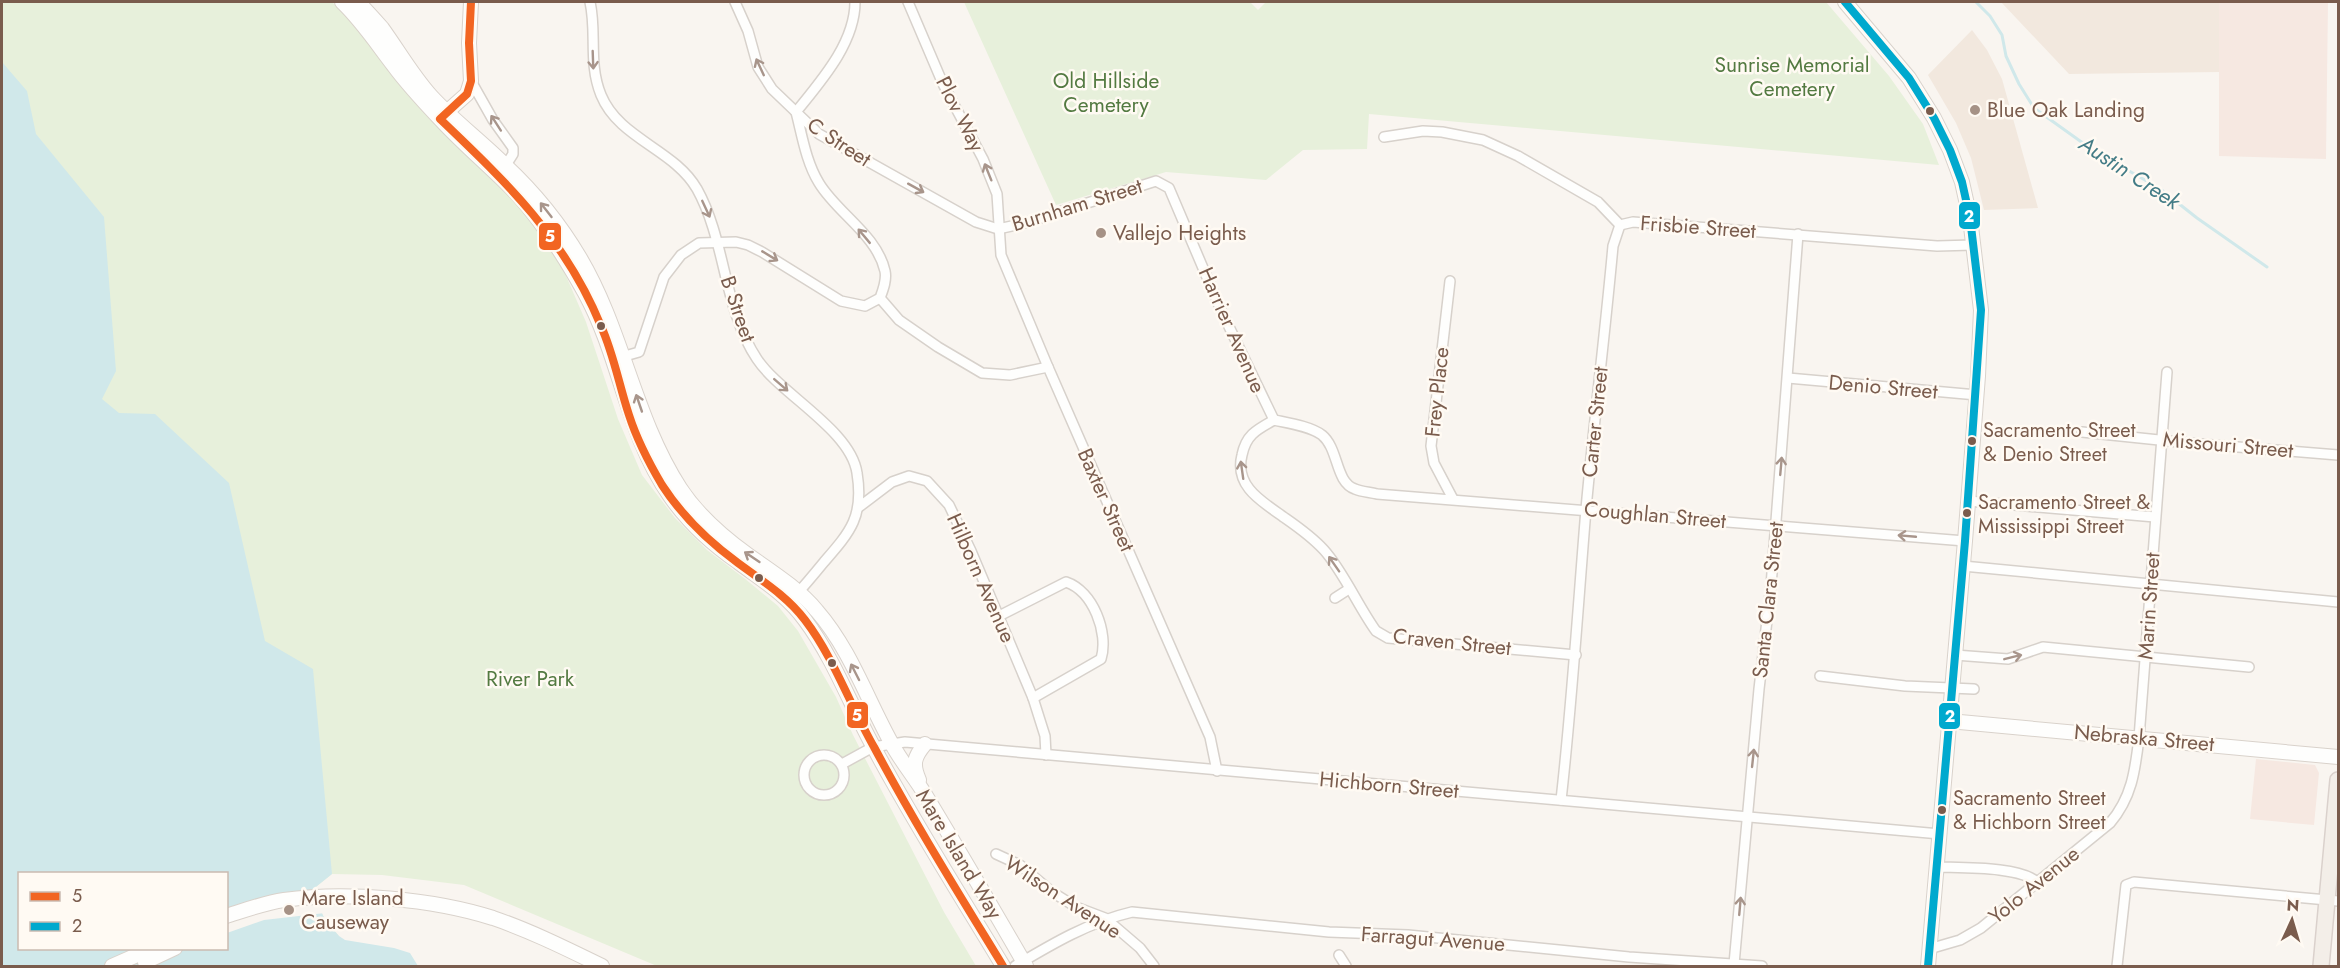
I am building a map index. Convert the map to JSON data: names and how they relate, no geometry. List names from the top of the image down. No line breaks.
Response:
{"streets":{"main road":["Nebraska Street","Mare Island Way"],"street":["Plov Way","C Street","Burnham Street","Frisbie Street","B Street","Harrier Avenue","Denio Street","Frey Place","Carter Street","Missouri Street","Baxter Street","Coughlan Street","Hilborn Avenue","Santa Clara Street","Marin Street","Craven Street","Hichborn Street","Yolo Avenue","Wilson Avenue","Farragut Avenue"]},"crossings":[["Plov Way","C Street"],["Plov Way","Burnham Street"],["Plov Way","Baxter Street"],["C Street","Burnham Street"],["C Street","Baxter Street"],["Burnham Street","Harrier Avenue"],["Burnham Street","Baxter Street"],["Frisbie Street","Carter Street"],["Frisbie Street","Santa Clara Street"],["B Street","Hilborn Avenue"],["Harrier Avenue","Coughlan Street"],["Harrier Avenue","Craven Street"],["Denio Street","Santa Clara Street"],["Frey Place","Coughlan Street"],["Carter Street","Coughlan Street"],["Carter Street","Craven Street"],["Carter Street","Hichborn Street"],["Missouri Street","Marin Street"],["Baxter Street","Hichborn Street"],["Coughlan Street","Santa Clara Street"],["Coughlan Street","Craven Street"],["Hilborn Avenue","Hichborn Street"],["Santa Clara Street","Hichborn Street"],["Santa Clara Street","Farragut Avenue"],["Marin Street","Nebraska Street"],["Marin Street","Yolo Avenue"],["Hichborn Street","Mare Island Way"],["Mare Island Way","Farragut Avenue"],["Wilson Avenue","Farragut Avenue"]],"one_way":["Plov Way","B Street","Santa Clara Street","Craven Street"],"water":["Austin Creek"],"parks":["Sunrise Memorial Cemetery","Old Hillside Cemetery","River Park"],"places":["Blue Oak Landing","Vallejo Heights","Sacramento Street & Denio Street","Sacramento Street & Mississippi Street","Sacramento Street & Hichborn Street","Mare Island Causeway"],"lines":["transit line 5","transit line 2"],"legend":["5","2"],"north":"top"}
